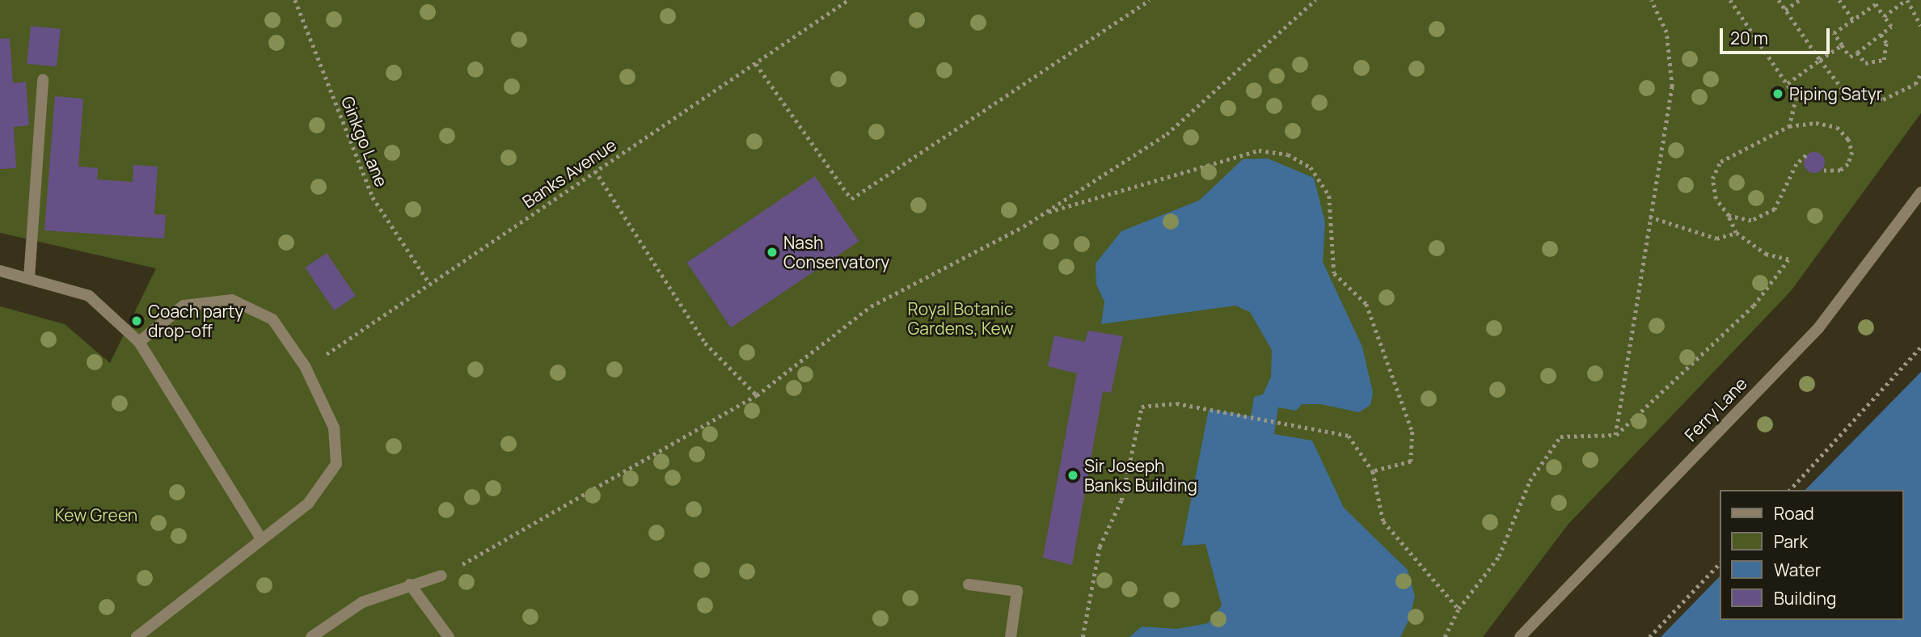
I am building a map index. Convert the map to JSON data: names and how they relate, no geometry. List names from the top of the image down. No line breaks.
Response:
{"streets":{"street":["Ferry Lane"],"path":["Ginkgo Lane","Banks Avenue"]},"crossings":[["Ginkgo Lane","Banks Avenue"]],"parks":["Royal Botanic Gardens, Kew","Kew Green"],"places":["Piping Satyr","Nash Conservatory","Coach party drop-off","Sir Joseph Banks Building"],"legend":["Road","Park","Water","Building"],"scale_bar":"20 m"}
